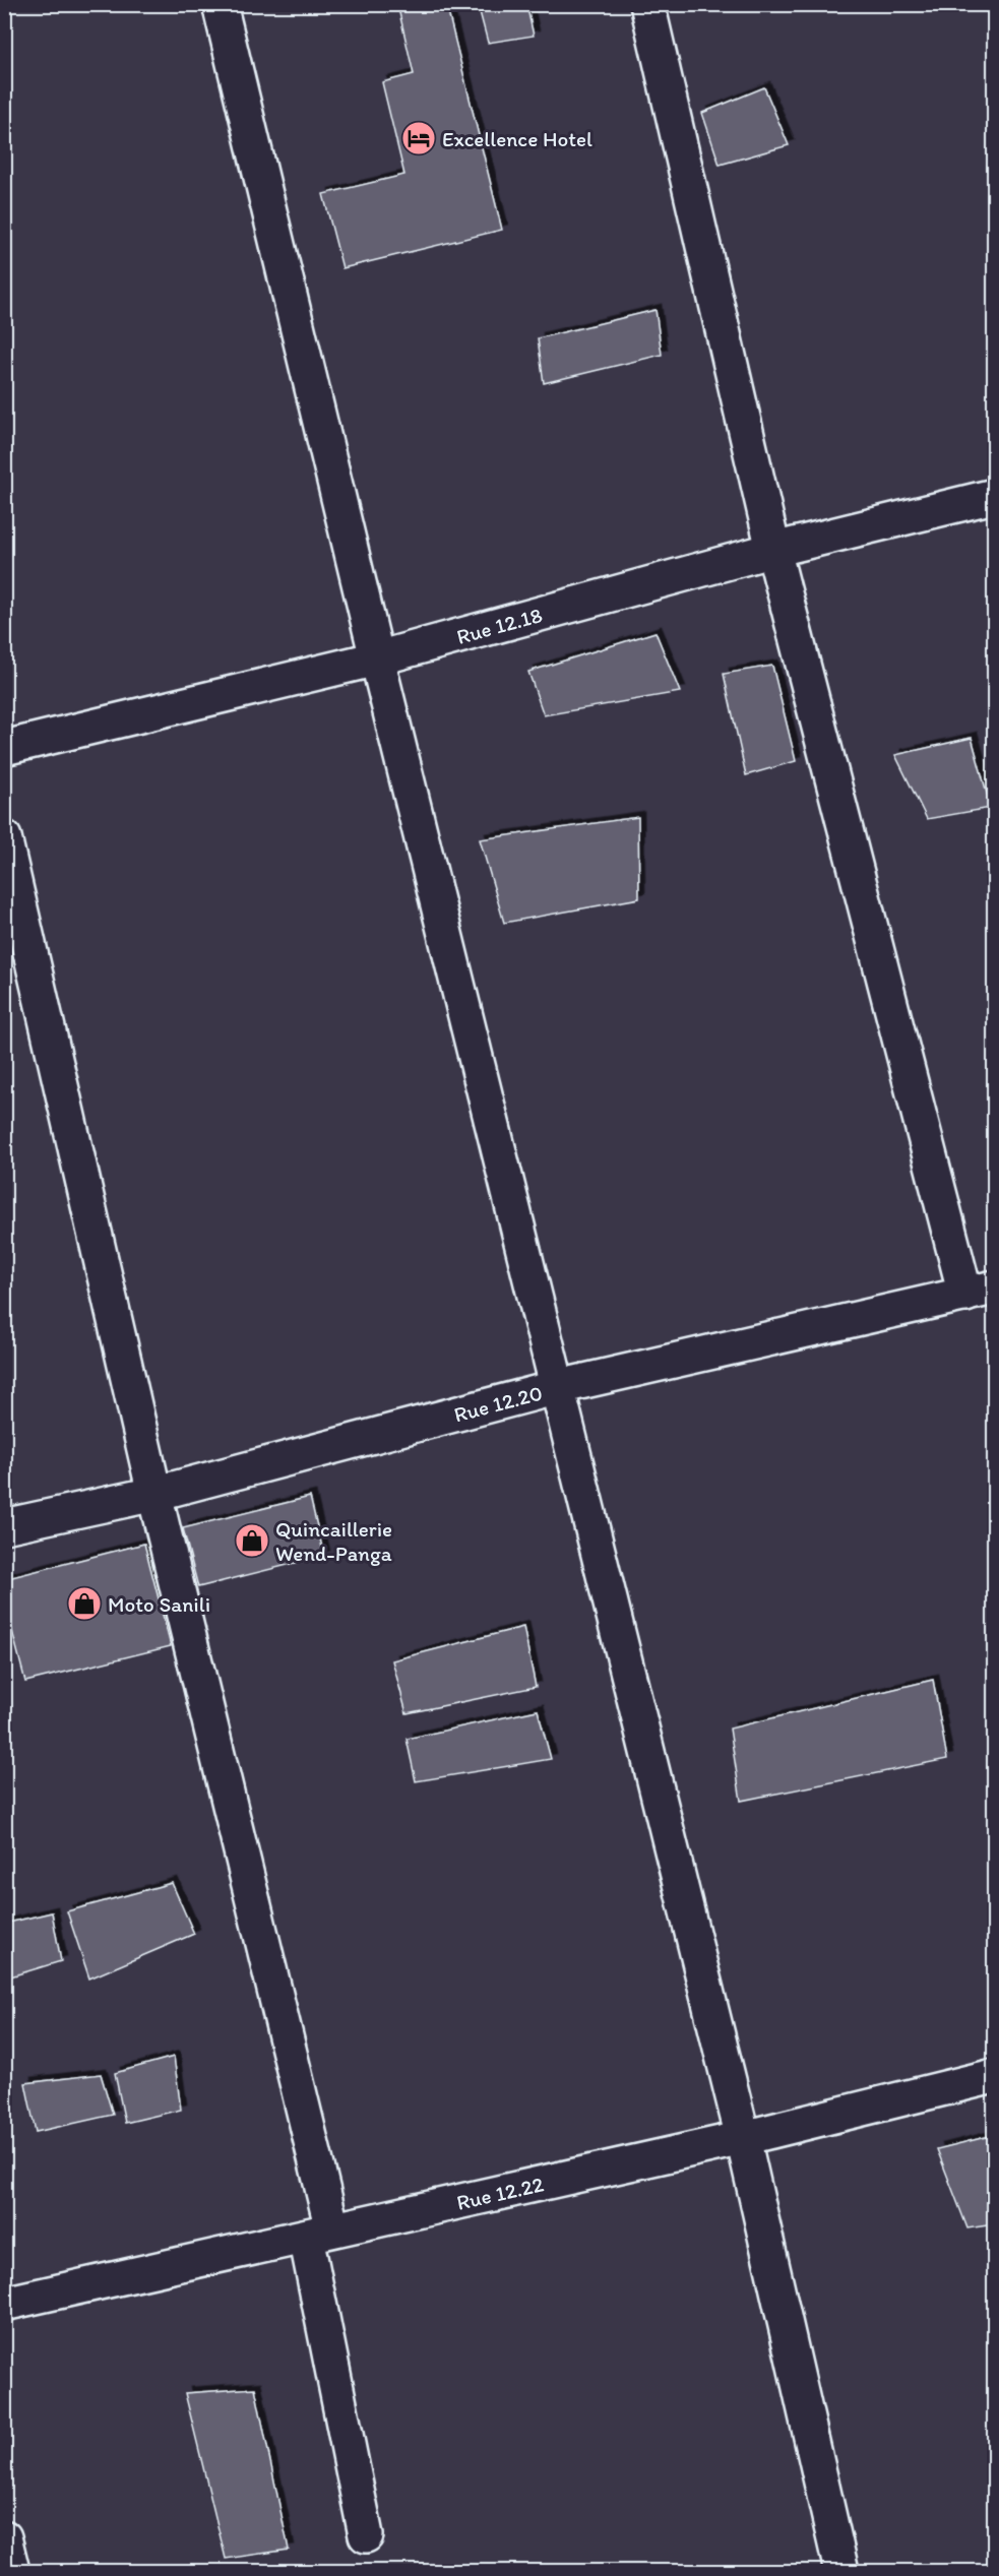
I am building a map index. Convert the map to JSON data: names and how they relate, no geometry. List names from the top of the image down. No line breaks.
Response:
{"streets":{"street":["Rue 12.18","Rue 12.20","Rue 12.22"]},"places":{"hotel":["Excellence Hotel"],"shop":["Quincaillerie Wend-Panga","Moto Sanili"]}}
